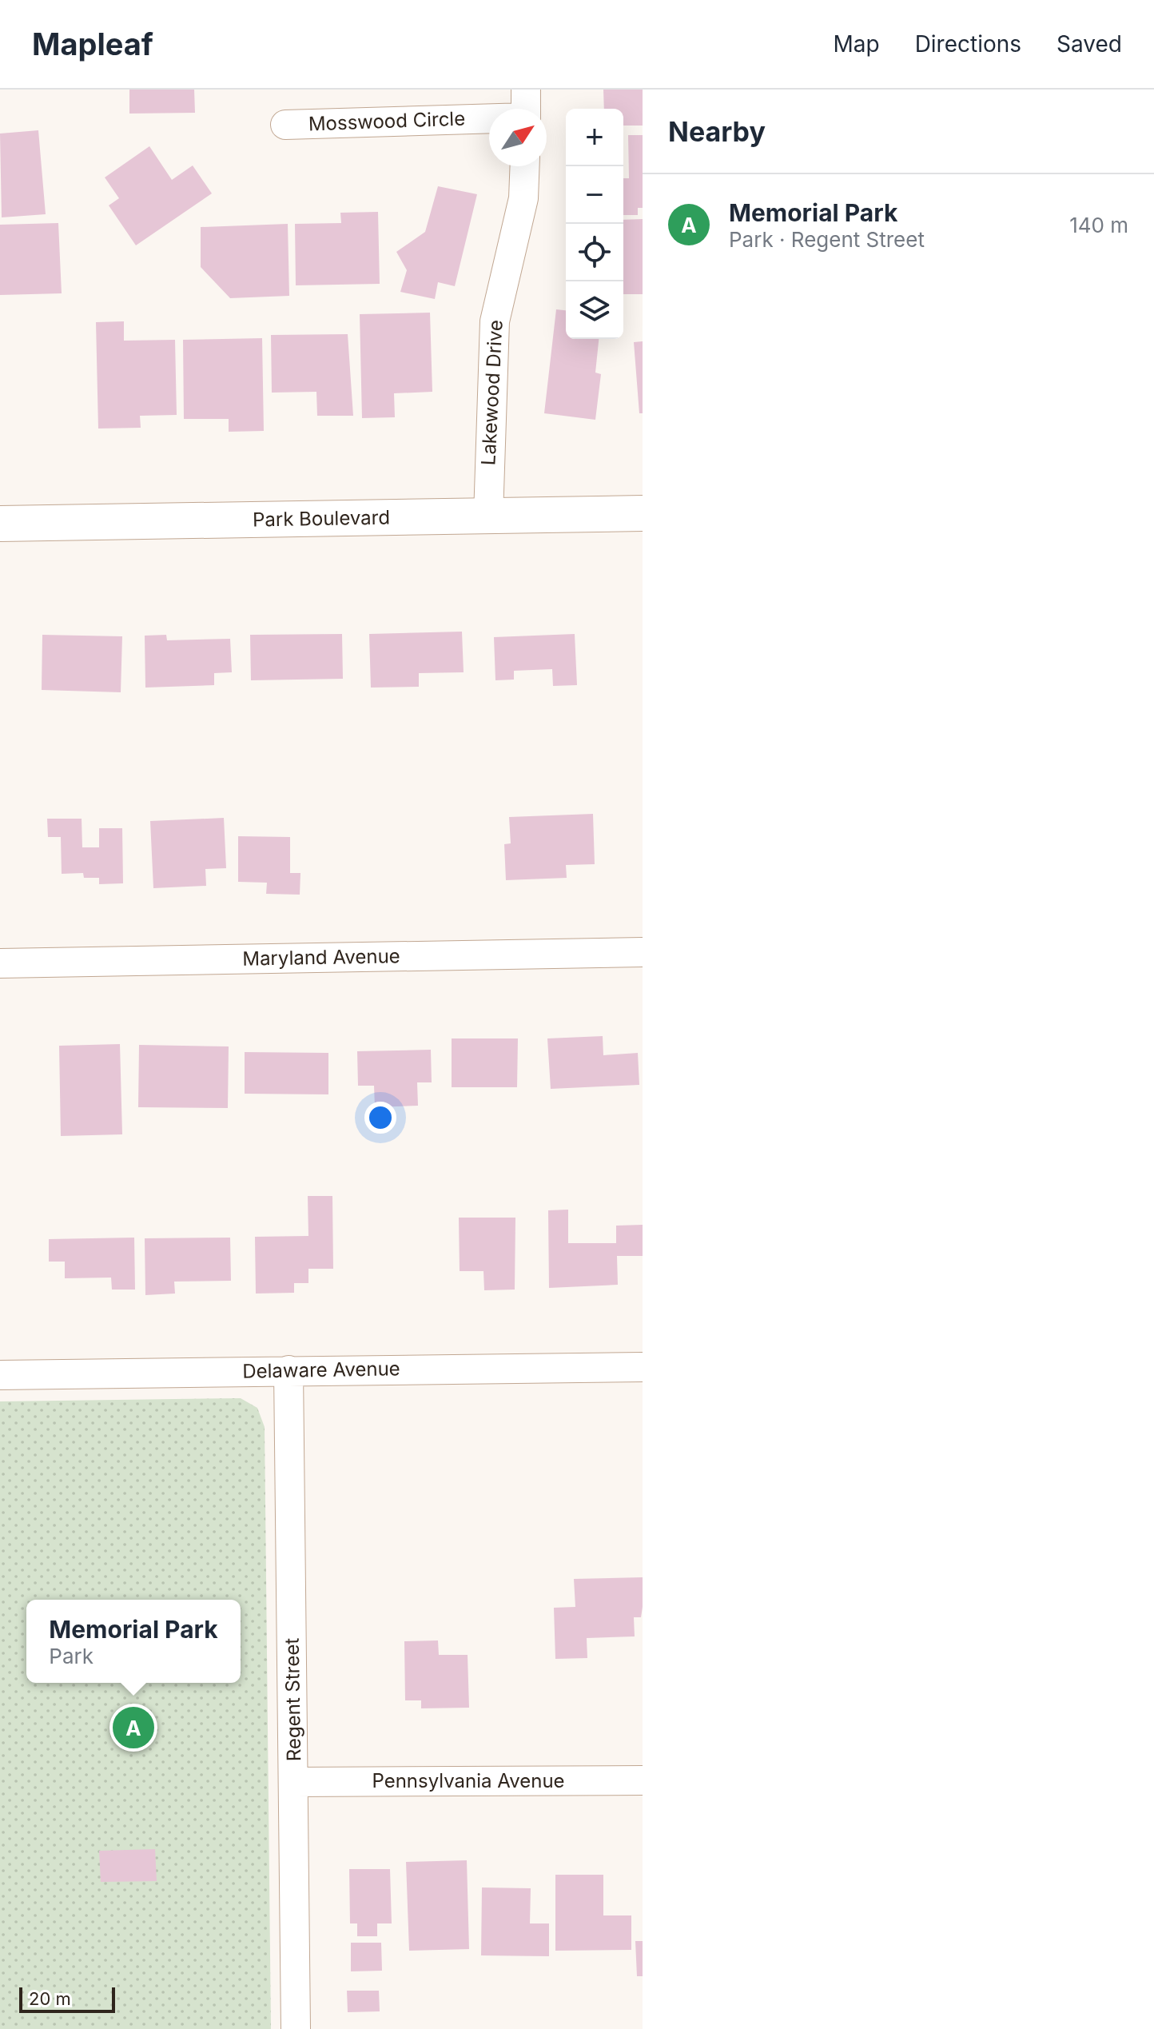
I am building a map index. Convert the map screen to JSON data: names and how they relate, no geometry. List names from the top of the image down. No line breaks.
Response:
{"streets":{"street":["Mosswood Circle","Lakewood Drive","Park Boulevard","Maryland Avenue","Delaware Avenue","Regent Street","Pennsylvania Avenue"]},"crossings":[["Lakewood Drive","Park Boulevard"],["Delaware Avenue","Regent Street"],["Regent Street","Pennsylvania Avenue"]],"scale_bar":"20 m","north":"top right","page":{"header":"Mapleaf","nav":["Map","Directions","Saved"],"heading":"Nearby","map_buttons":["+","−"],"list":[{"mark":"A","name":"Memorial Park","note":"Park · Regent Street","value":"140 m"}],"popup":["Memorial Park","Park"],"pins":"A","scale":"20 m"}}
